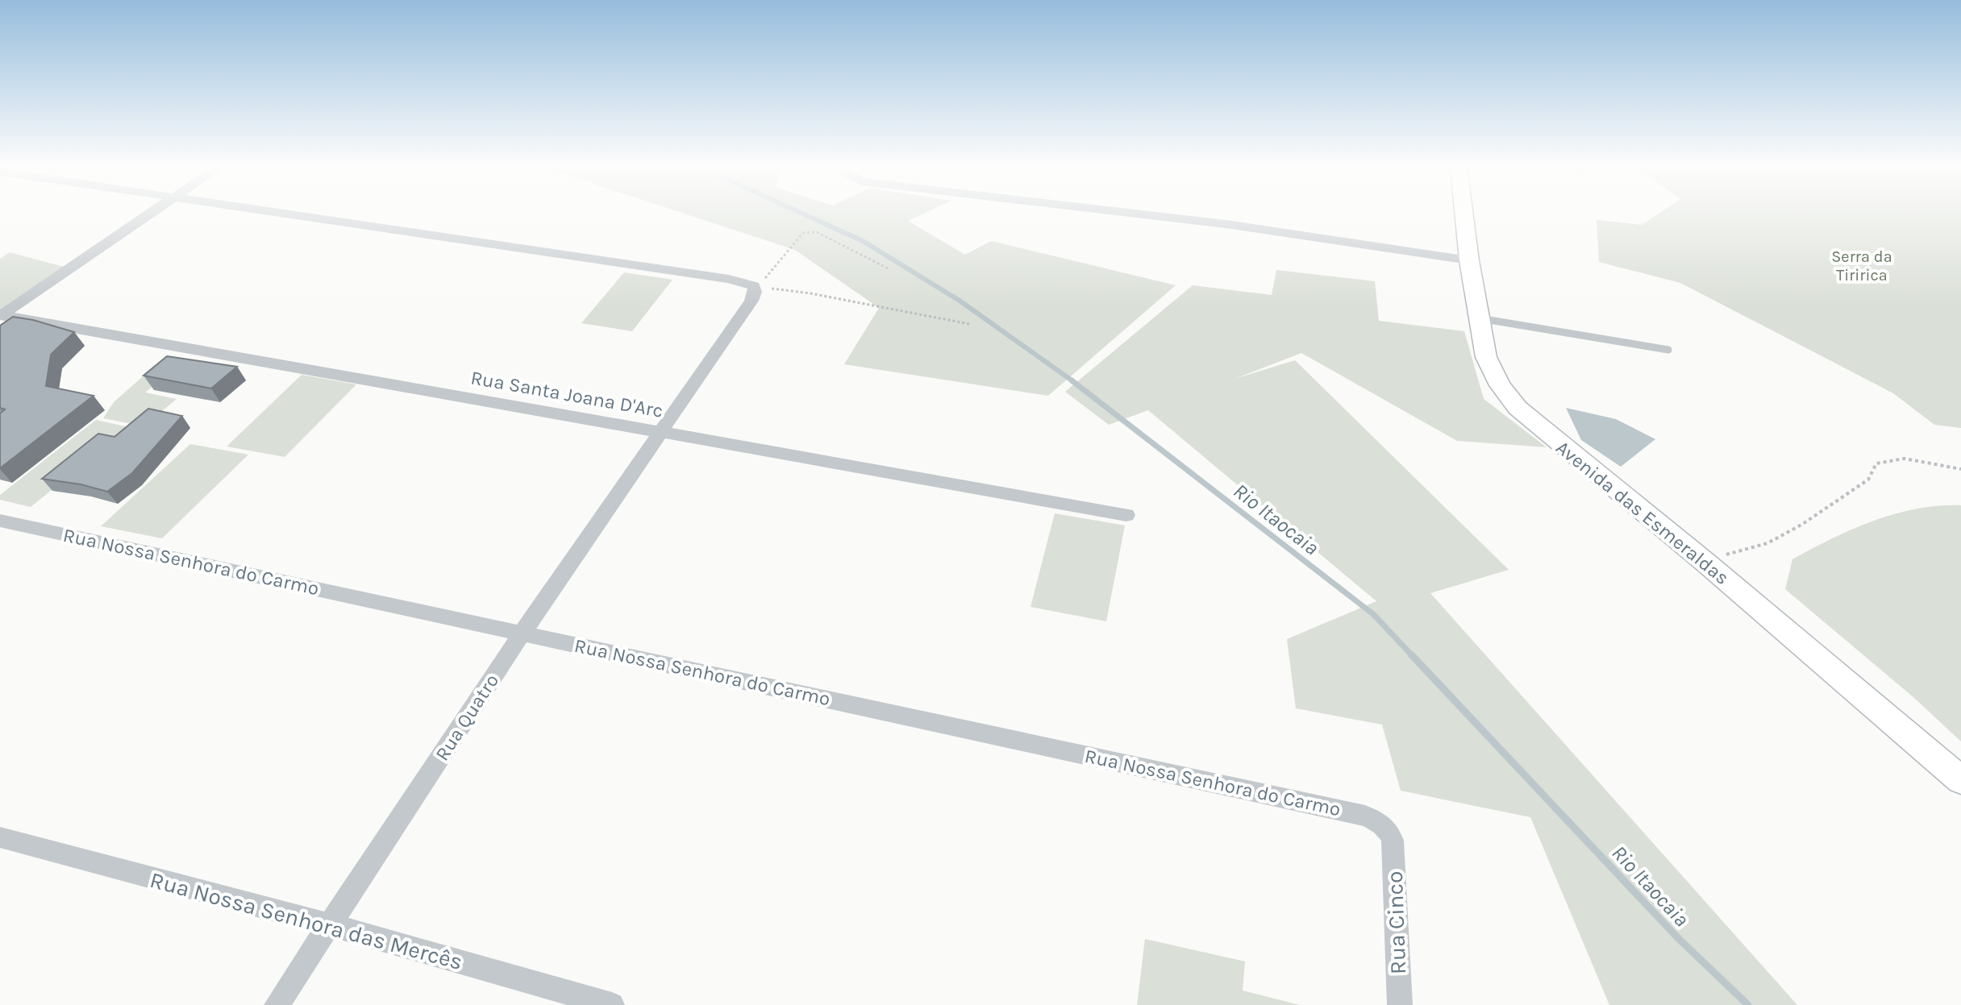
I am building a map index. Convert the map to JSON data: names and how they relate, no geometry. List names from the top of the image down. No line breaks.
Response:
{"streets":{"main road":["Avenida das Esmeraldas"],"street":["Rua Santa Joana D'Arc","Rua Nossa Senhora do Carmo","Rua Quatro","Rua Nossa Senhora das Mercês","Rua Cinco"]},"crossings":[["Rua Santa Joana D'Arc","Rua Quatro"],["Rua Nossa Senhora do Carmo","Rua Quatro"],["Rua Nossa Senhora do Carmo","Rua Cinco"],["Rua Quatro","Rua Nossa Senhora das Mercês"]],"water":["Rio Itaocaia"],"parks":["Serra da Tiririca"]}
